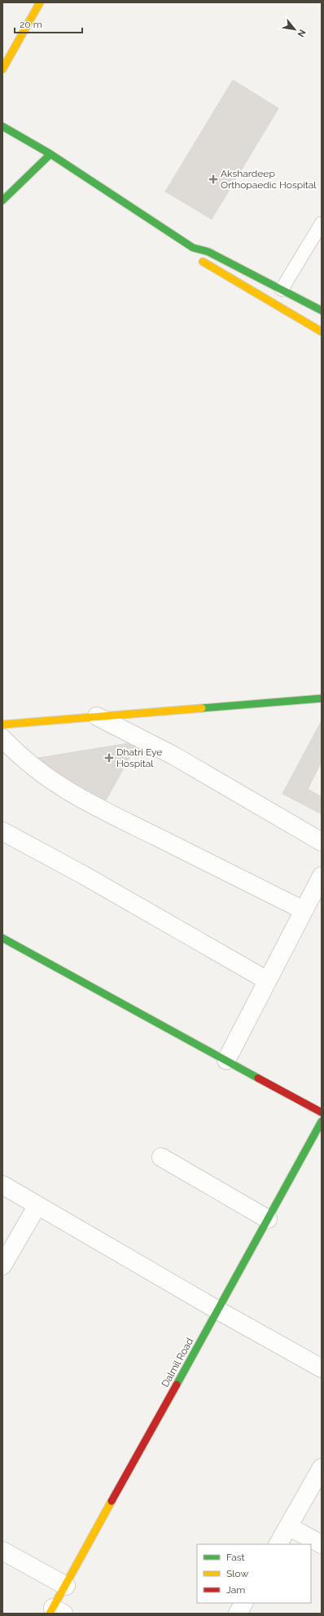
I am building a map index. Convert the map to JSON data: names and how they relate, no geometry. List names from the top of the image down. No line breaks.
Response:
{"streets":{"main road":["Dalmil Road"]},"places":{"health":["Akshardeep Orthopaedic Hospital","Dhatri Eye Hospital"]},"legend":["Fast","Slow","Jam"],"scale_bar":"20 m","north":"bottom right"}
